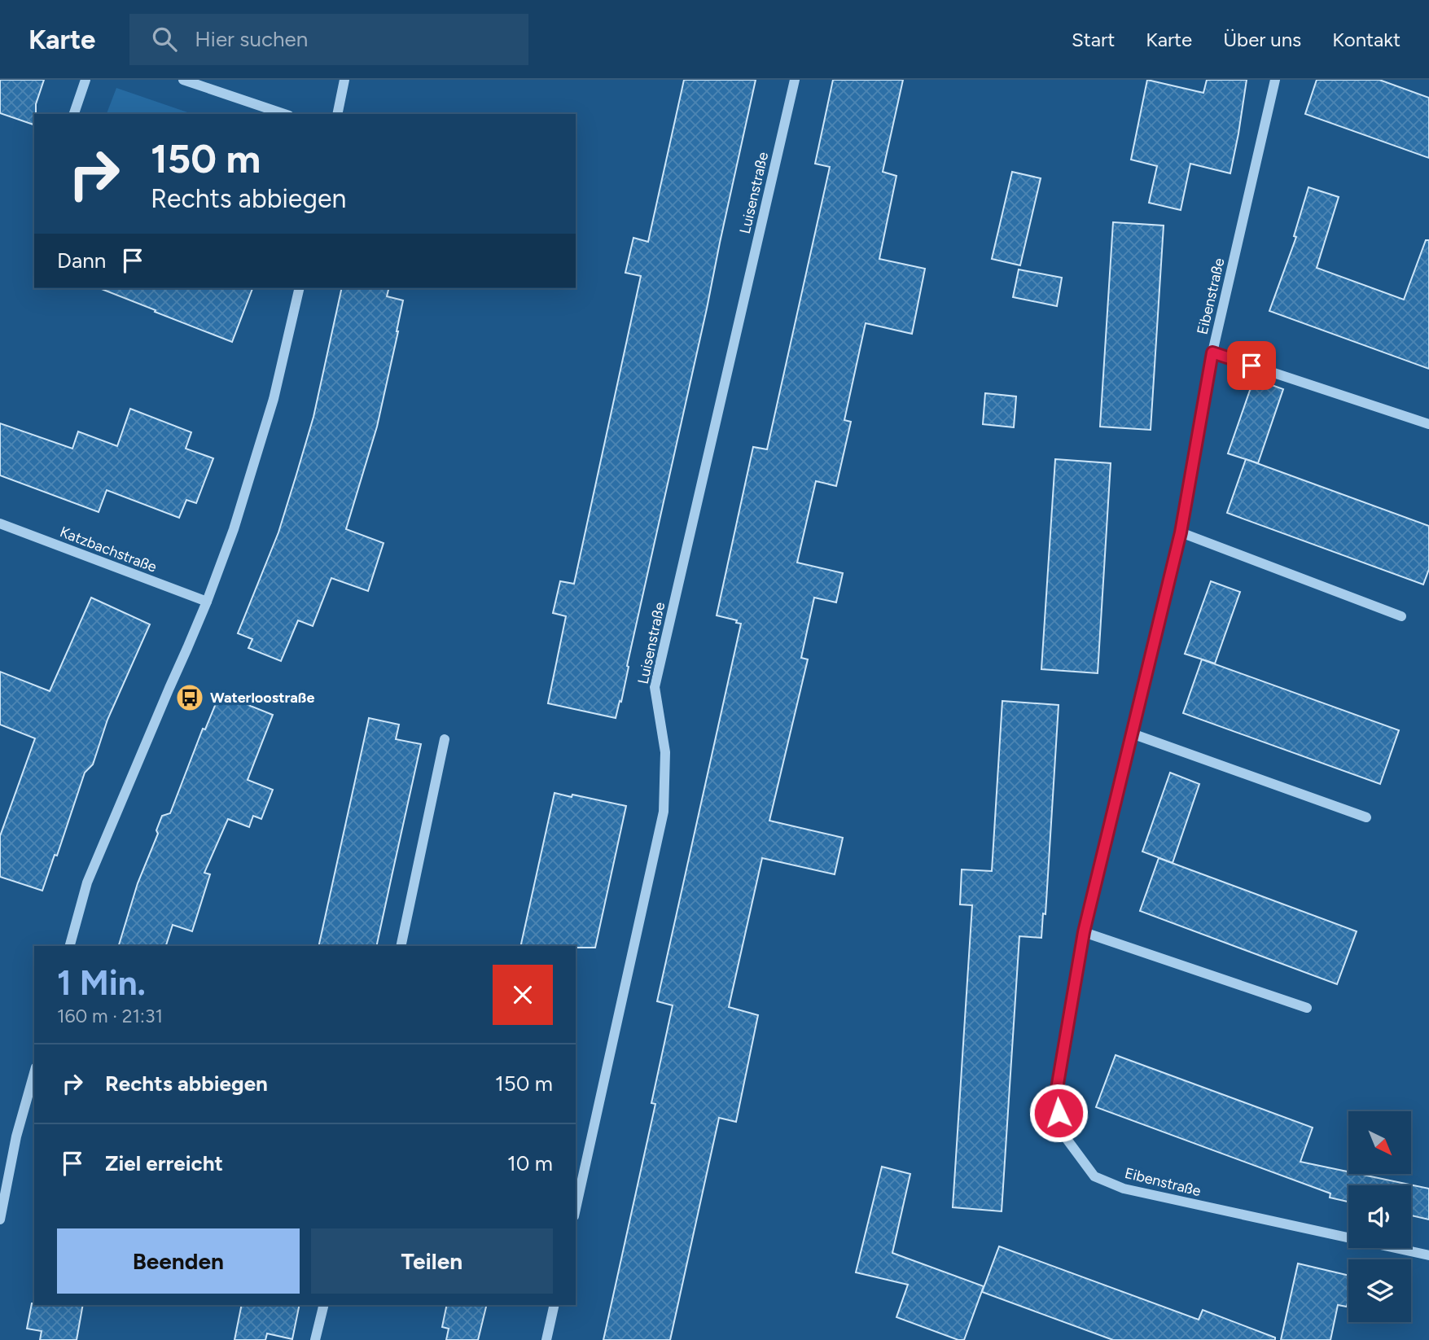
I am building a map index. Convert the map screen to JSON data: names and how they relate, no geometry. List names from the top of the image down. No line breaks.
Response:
{"streets":{"street":["Luisenstraße","Eibenstraße","Katzbachstraße"]},"places":{"bus stop":["Waterloostraße"]},"north":"bottom right","page":{"header":"Karte","search":"Hier suchen","nav":["Start","Karte","Über uns","Kontakt"],"turn":["150 m","Rechts abbiegen"],"then":"Dann","heading":["1 Min.","160 m · 21:31"],"list":[{"name":"Rechts abbiegen","value":"150 m"},{"name":"Ziel erreicht","value":"10 m"}],"buttons":["Beenden","Teilen"]}}
